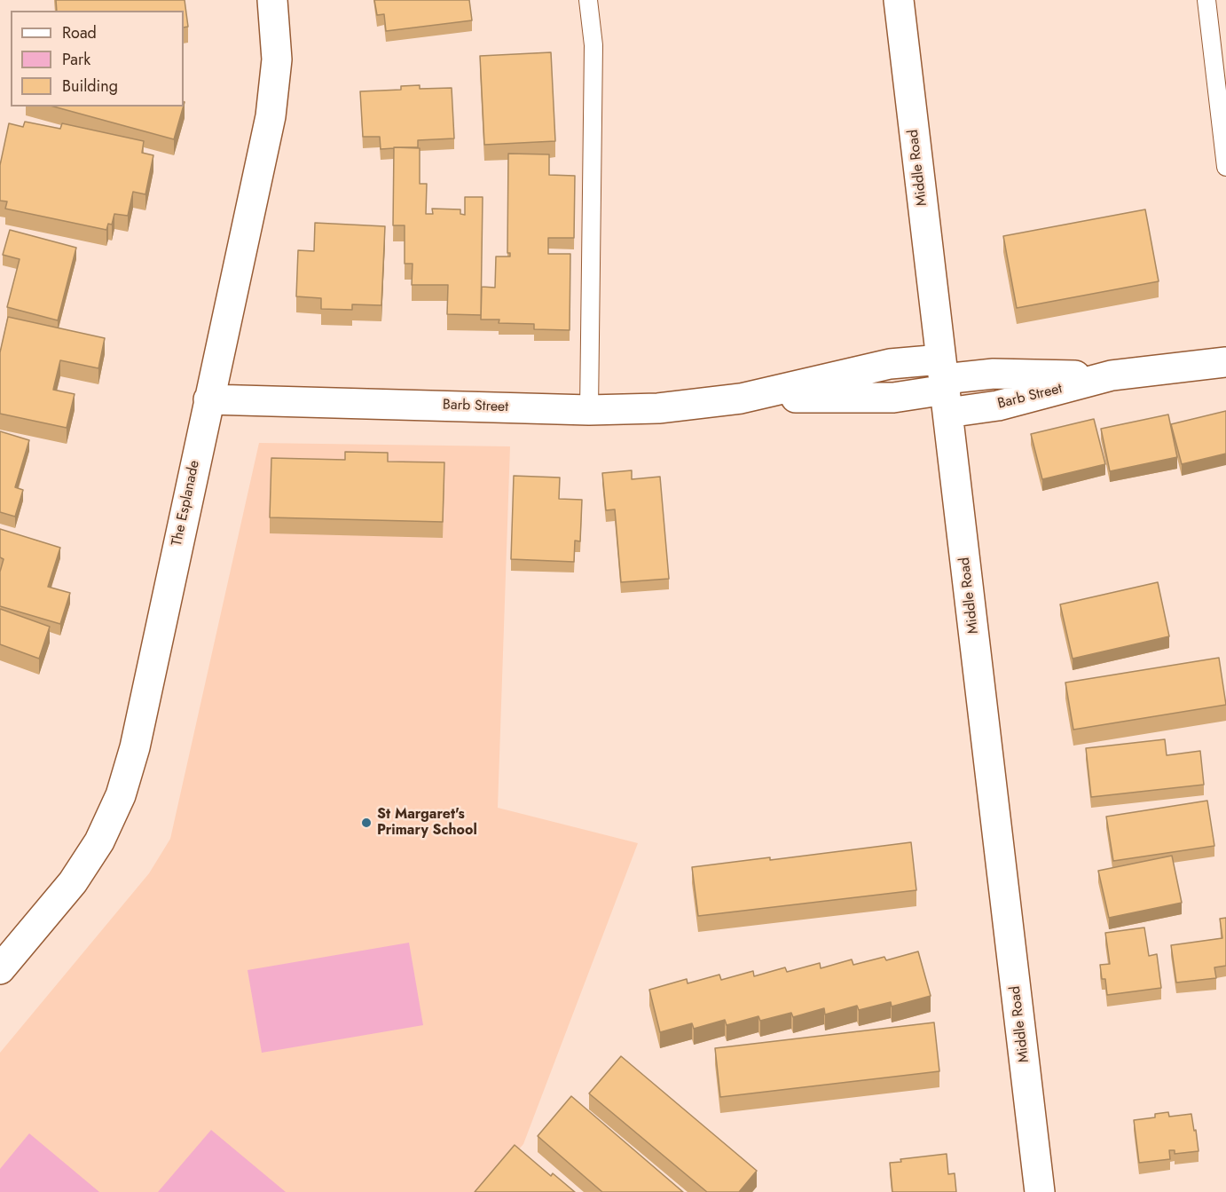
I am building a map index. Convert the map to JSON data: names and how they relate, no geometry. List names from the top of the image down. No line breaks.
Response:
{"streets":{"street":["Middle Road","Barb Street","The Esplanade"]},"crossings":[["Middle Road","Barb Street"],["Barb Street","The Esplanade"]],"places":["St Margaret's Primary School"],"legend":["Road","Park","Building"]}
